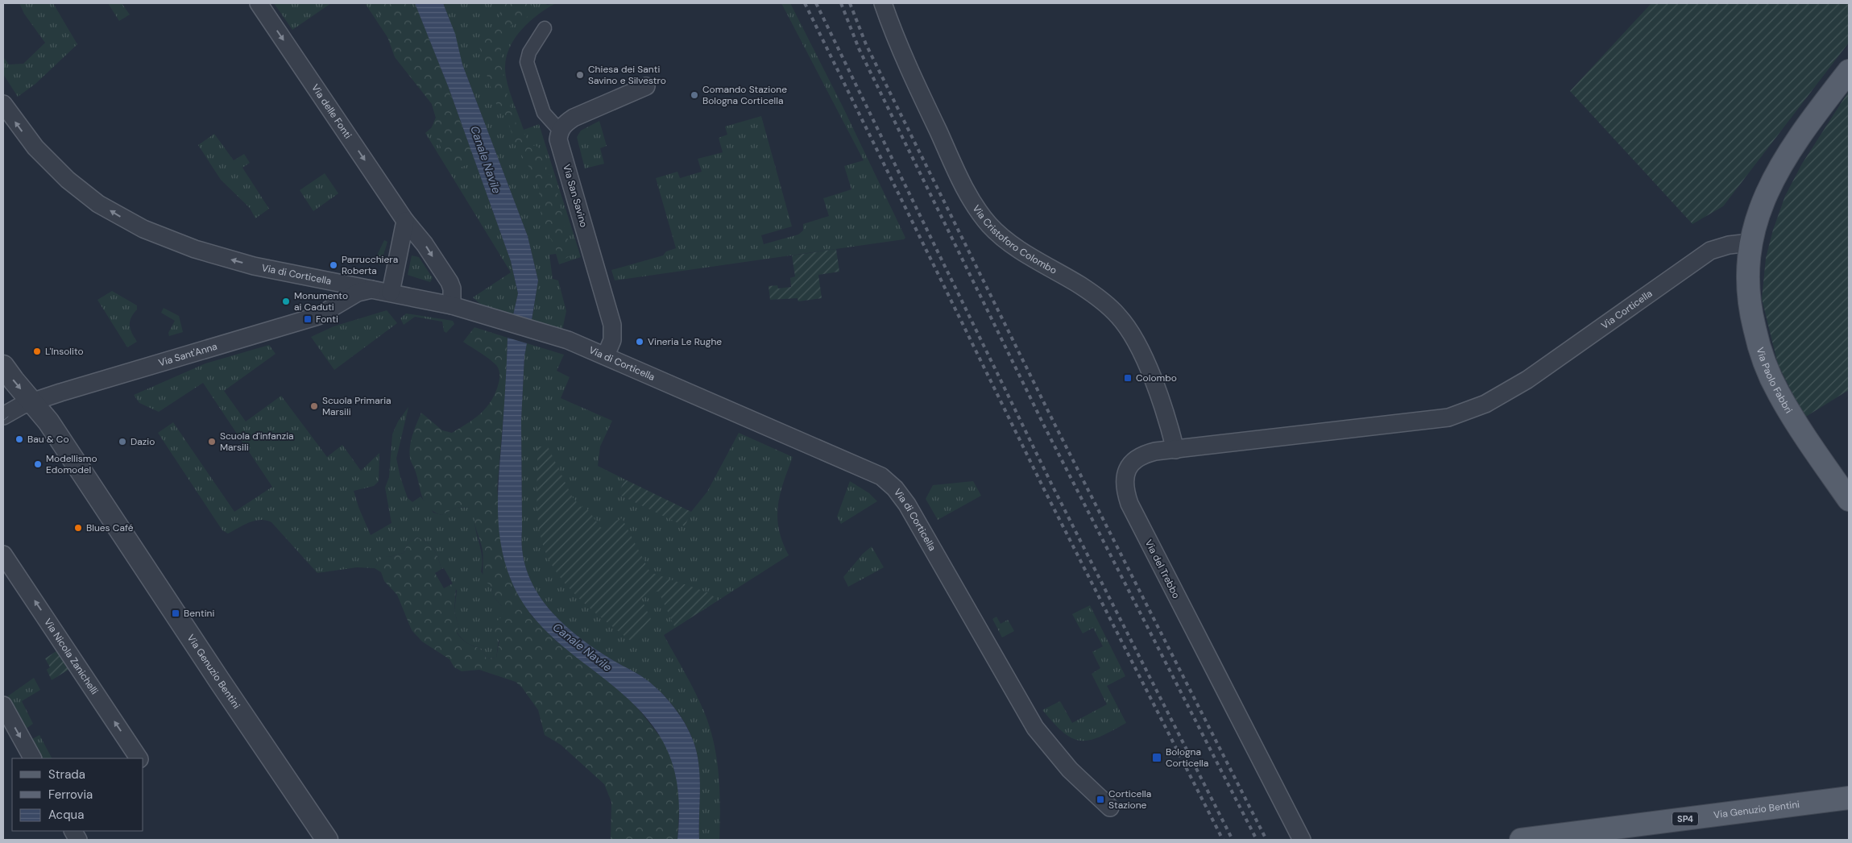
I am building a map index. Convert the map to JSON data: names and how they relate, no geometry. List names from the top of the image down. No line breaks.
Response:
{"streets":{"main road":["Via Paolo Fabbri","Via Genuzio Bentini","SP4"],"street":["Via delle Fonti","Via San Savino","Via Cristoforo Colombo","Via di Corticella","Via Corticella","Via Sant'Anna","Via del Trebbo","Via Nicola Zanichelli"]},"crossings":[["Via delle Fonti","Via di Corticella"],["Via San Savino","Via di Corticella"],["Via Cristoforo Colombo","Via del Trebbo"],["Via di Corticella","Via Sant'Anna"],["Via Corticella","Via Paolo Fabbri"],["Via Corticella","Via del Trebbo"],["Via Sant'Anna","Via Genuzio Bentini"]],"one_way":["Via delle Fonti","Via Nicola Zanichelli"],"water":["Canale Navile"],"places":{"other":["Chiesa dei Santi Savino e Silvestro","Comando Stazione Bologna Corticella","Parrucchiera Roberta","Monumento ai Caduti","Vineria Le Rughe","L'Insolito","Scuola Primaria Marsili","Bau & Co","Dazio","Scuola d'infanzia Marsili","Modellismo Edomodel","Blues Café"],"transit":["Fonti","Colombo","Bentini","Bologna Corticella","Corticella Stazione"]},"legend":["Strada","Ferrovia","Acqua"]}
